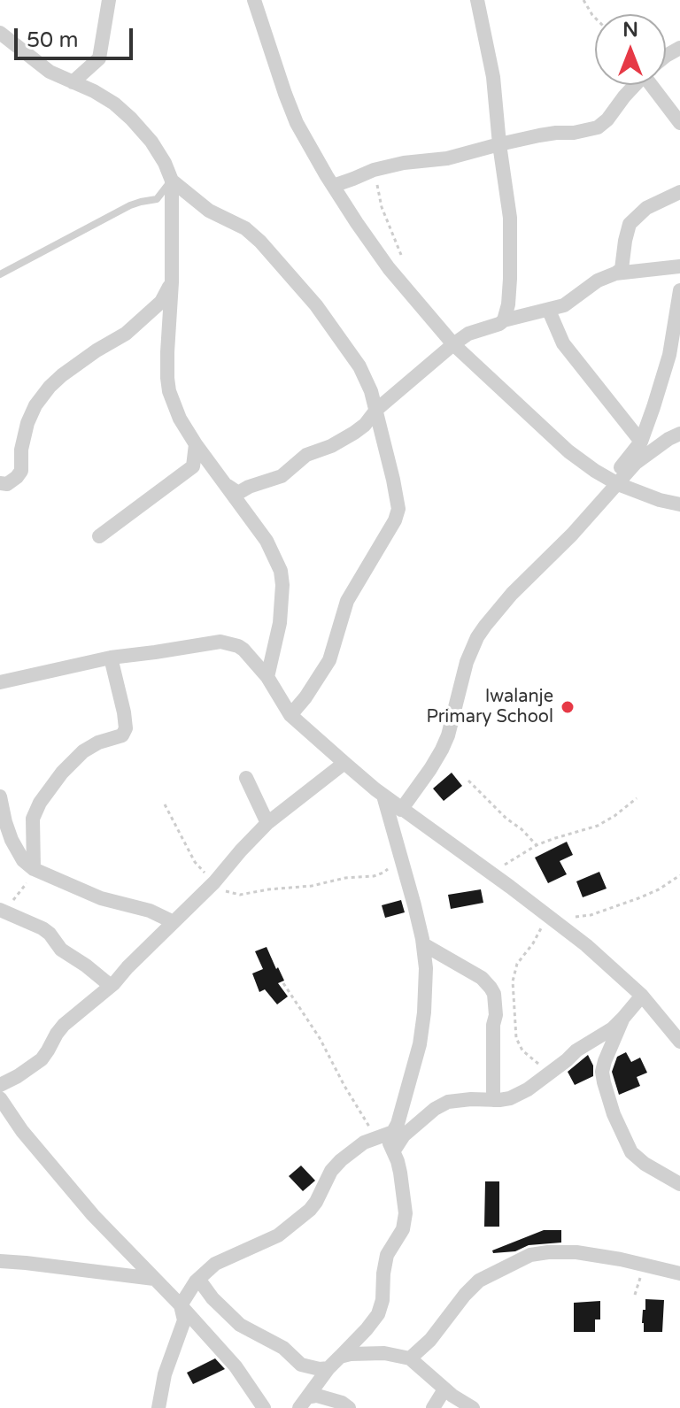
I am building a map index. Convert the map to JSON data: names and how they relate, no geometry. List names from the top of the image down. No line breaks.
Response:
{"places":["Iwalanje Primary School"],"scale_bar":"50 m","north":"top"}
